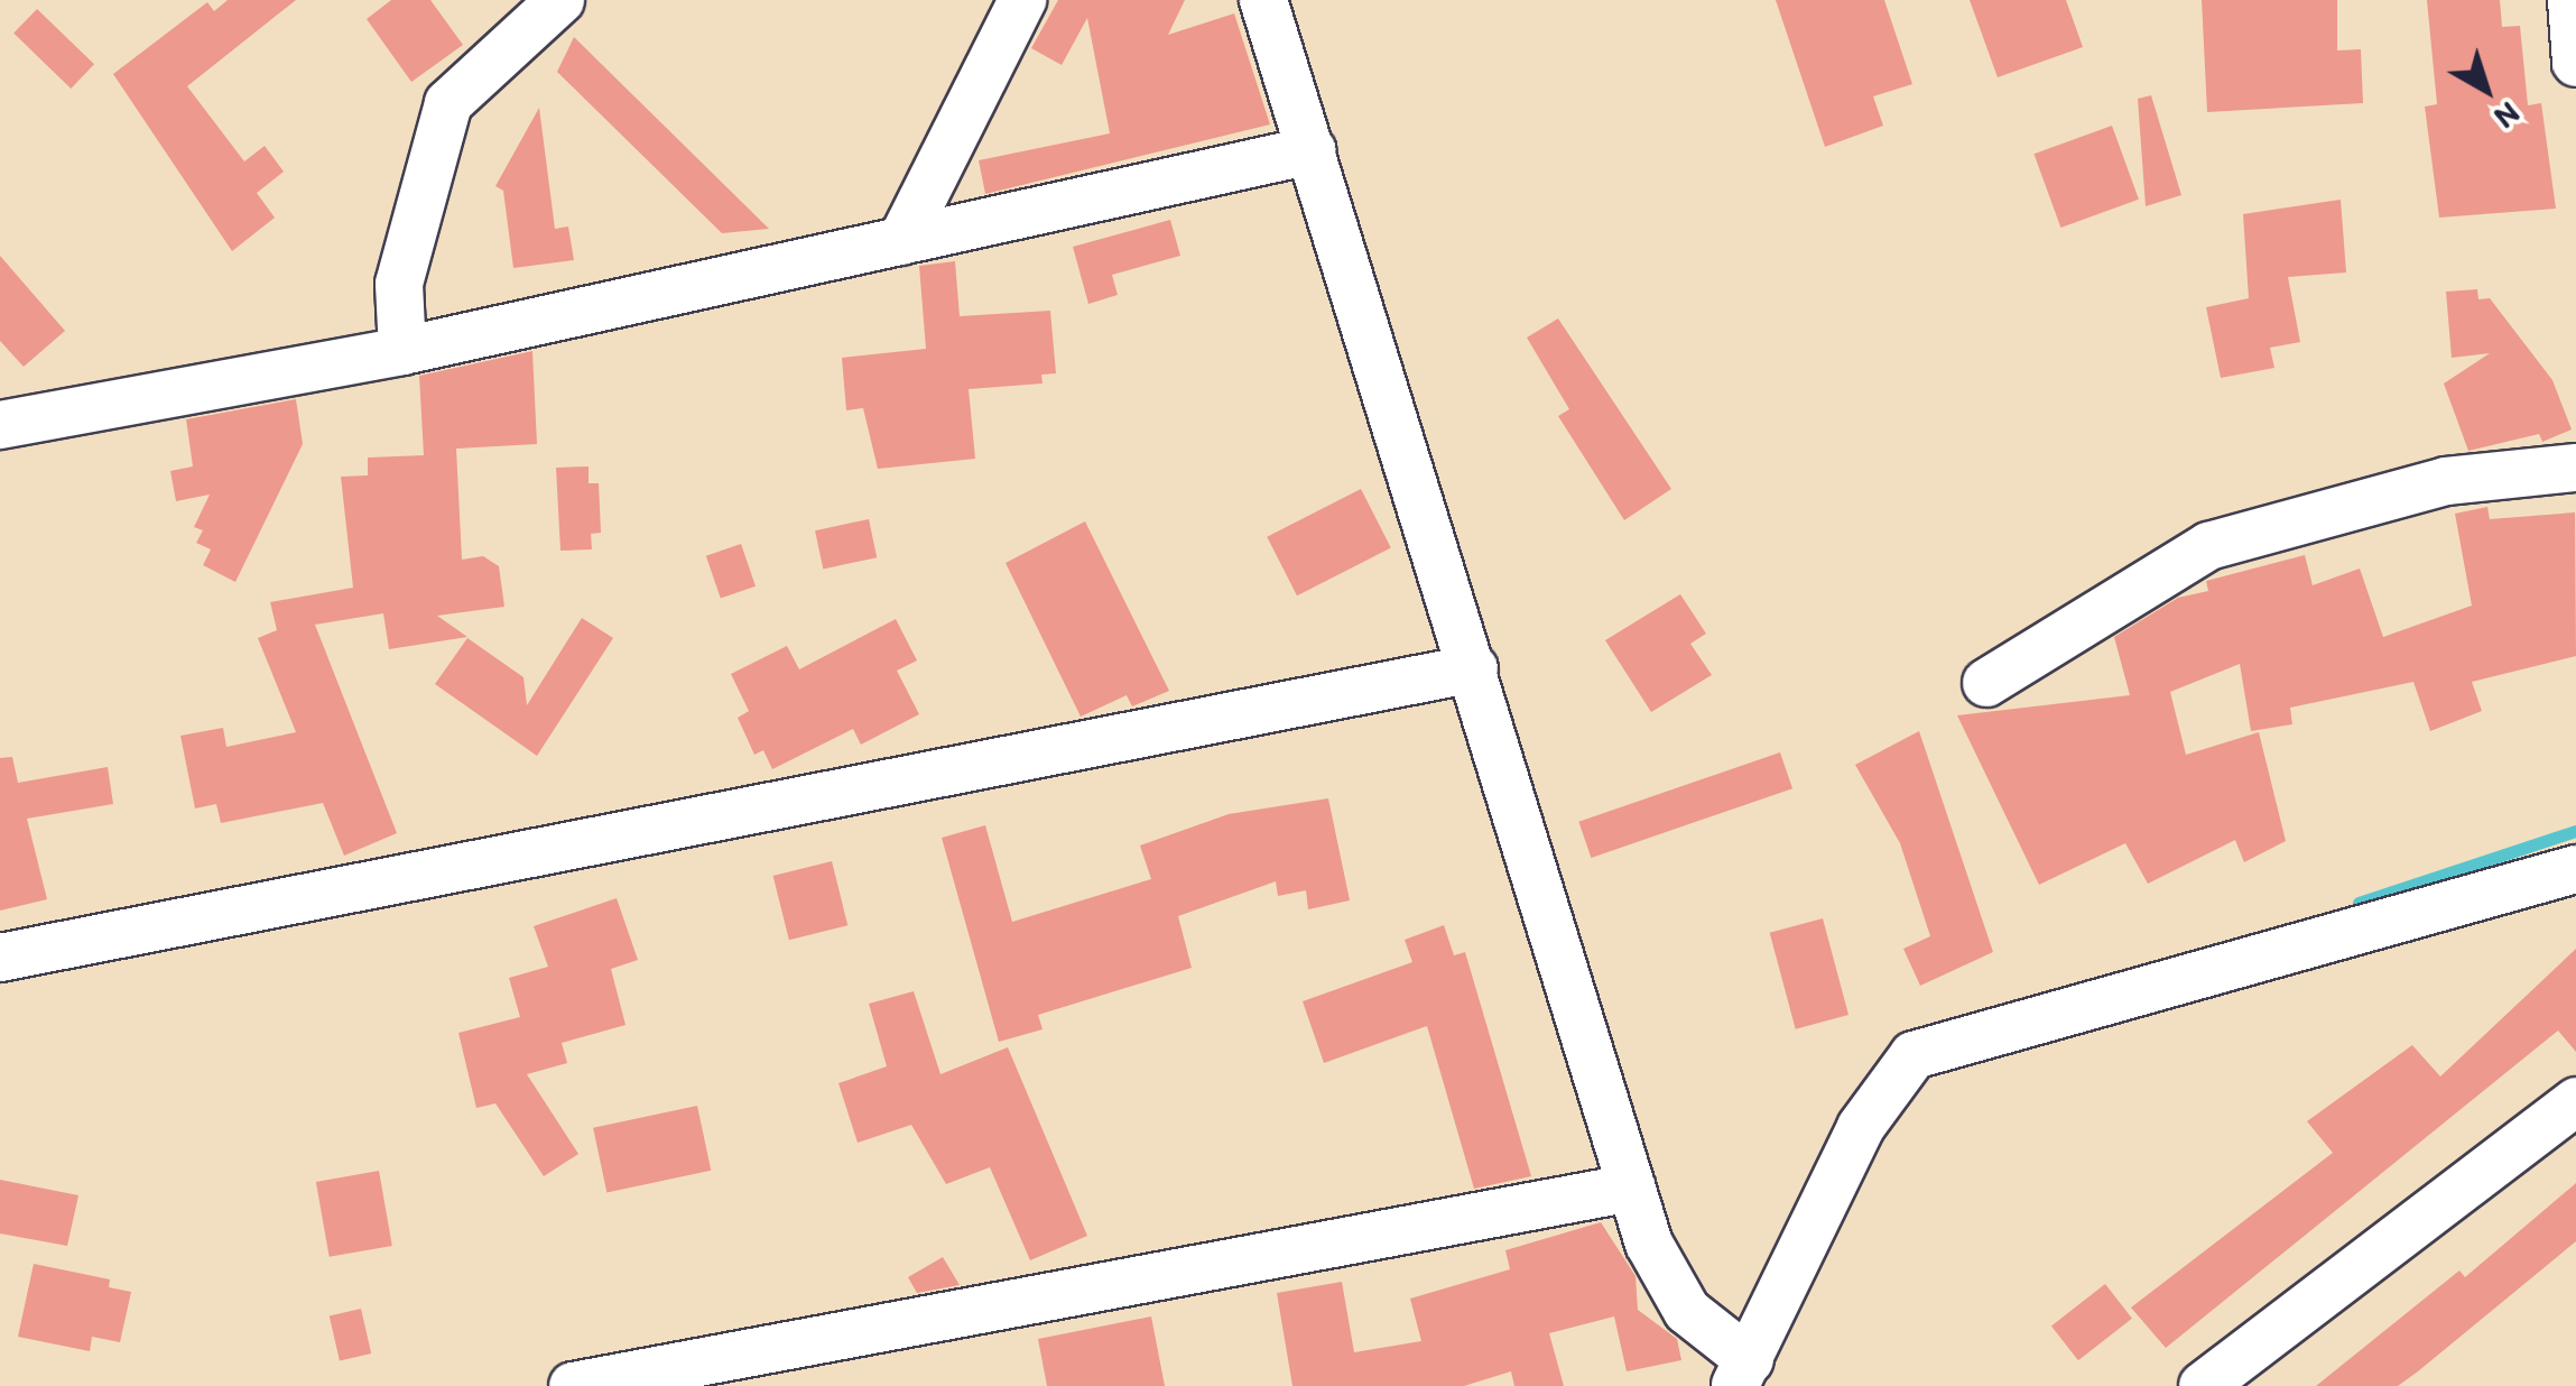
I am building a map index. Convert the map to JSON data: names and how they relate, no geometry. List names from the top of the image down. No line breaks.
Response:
{"north":"bottom right"}
